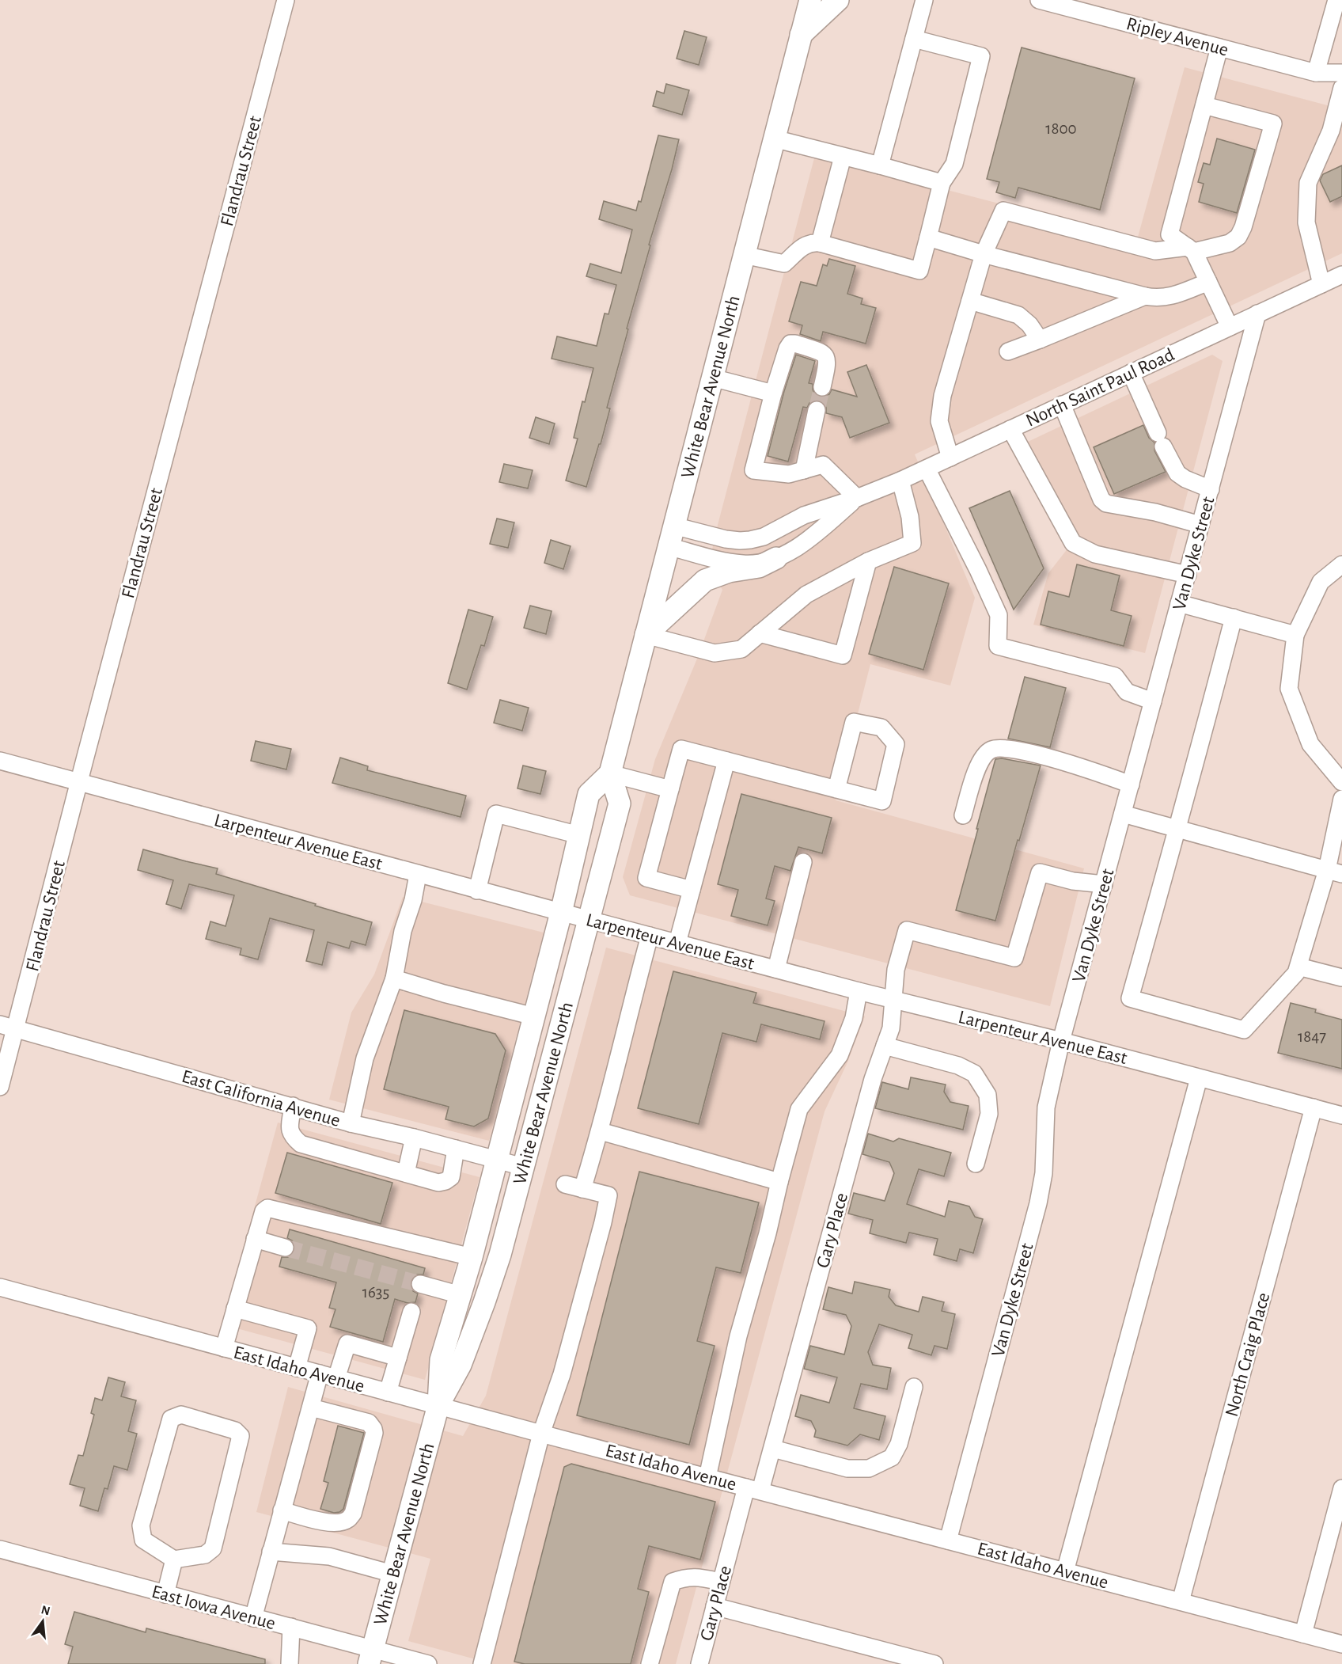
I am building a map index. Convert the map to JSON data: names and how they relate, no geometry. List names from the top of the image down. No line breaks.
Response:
{"streets":{"main road":["White Bear Avenue North"],"street":["Ripley Avenue","Flandrau Street","North Saint Paul Road","Van Dyke Street","Larpenteur Avenue East","East California Avenue","Gary Place","North Craig Place","East Idaho Avenue","East Iowa Avenue"]},"crossings":[["Flandrau Street","Larpenteur Avenue East"],["Flandrau Street","East California Avenue"],["White Bear Avenue North","North Saint Paul Road"],["White Bear Avenue North","Larpenteur Avenue East"],["White Bear Avenue North","East California Avenue"],["White Bear Avenue North","East Idaho Avenue"],["White Bear Avenue North","East Iowa Avenue"],["North Saint Paul Road","Van Dyke Street"],["Van Dyke Street","Larpenteur Avenue East"],["Van Dyke Street","Gary Place"],["Van Dyke Street","East Idaho Avenue"],["Larpenteur Avenue East","Gary Place"],["Larpenteur Avenue East","North Craig Place"],["Gary Place","East Idaho Avenue"],["North Craig Place","East Idaho Avenue"]],"house_numbers":["1800","1847","1635"],"north":"top"}
